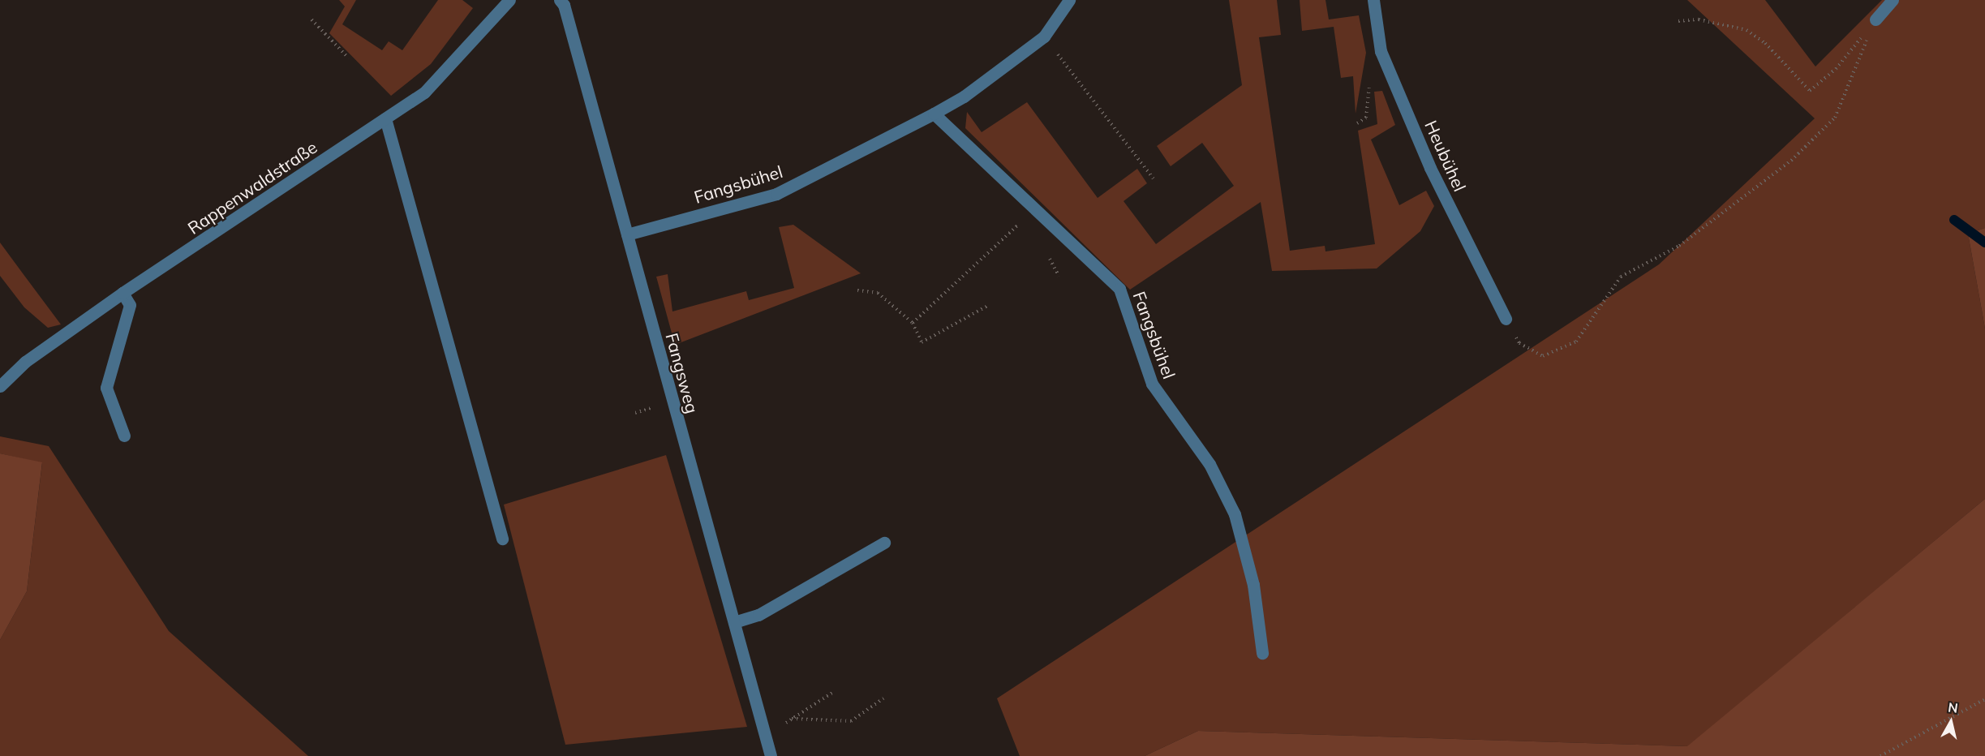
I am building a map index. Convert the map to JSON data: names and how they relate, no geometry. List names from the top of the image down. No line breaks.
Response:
{"streets":{"street":["Heubühel","Fangsbühel","Rappenwaldstraße","Fangsweg"]},"crossings":[["Fangsbühel","Fangsweg"]],"north":"top"}
